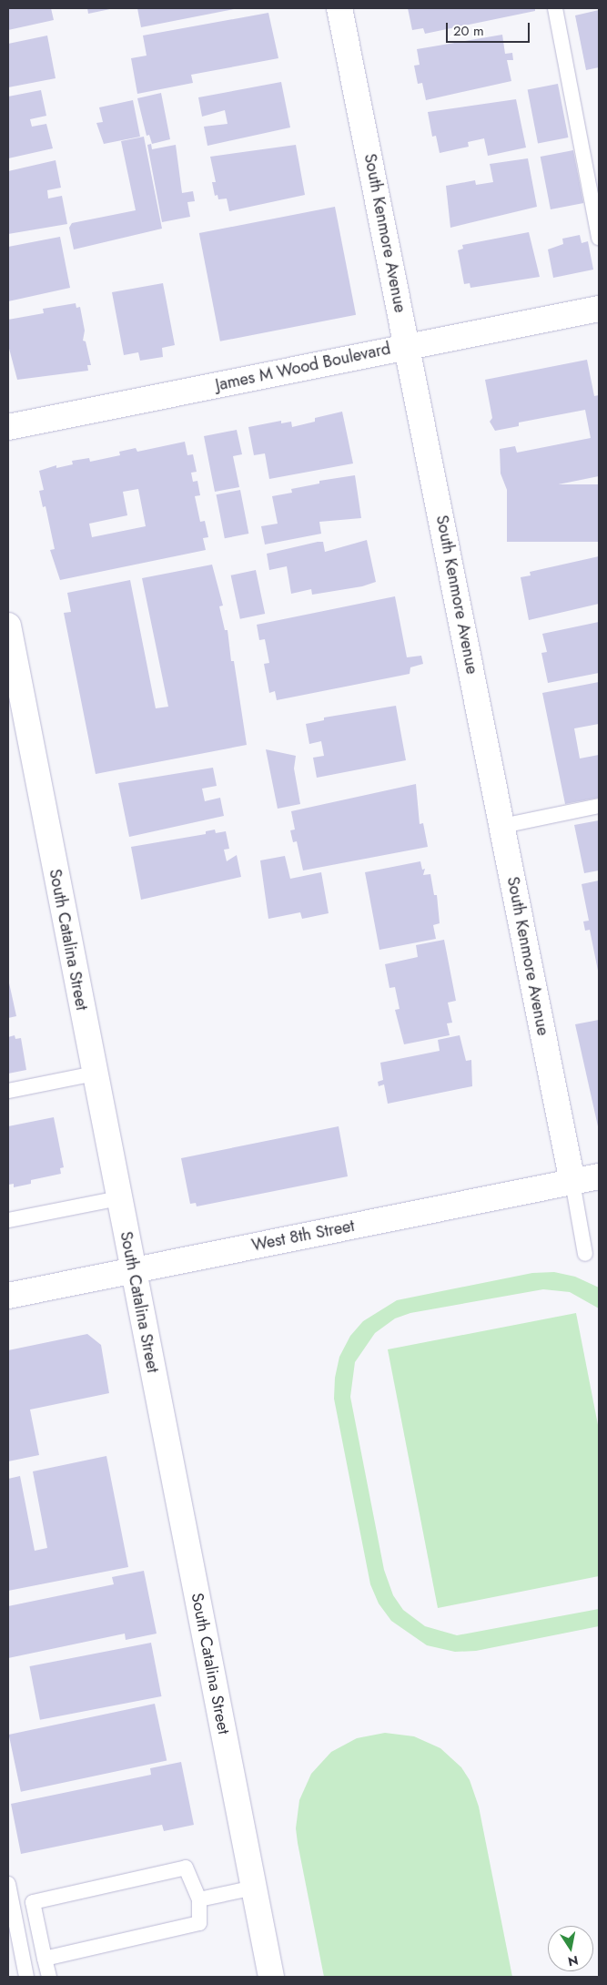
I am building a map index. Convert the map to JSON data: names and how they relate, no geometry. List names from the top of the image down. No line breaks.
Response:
{"streets":{"street":["South Kenmore Avenue","James M Wood Boulevard","South Catalina Street","West 8th Street"]},"crossings":[["South Kenmore Avenue","James M Wood Boulevard"],["South Kenmore Avenue","West 8th Street"],["South Catalina Street","West 8th Street"]],"scale_bar":"20 m","north":"bottom"}
